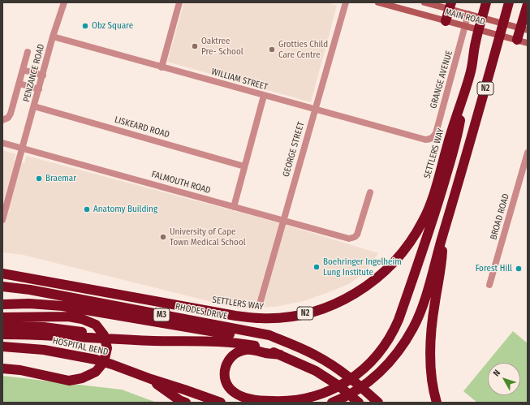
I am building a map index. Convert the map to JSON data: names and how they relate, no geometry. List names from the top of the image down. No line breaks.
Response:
{"streets":{"highway":["N2","SETTLERS WAY","RHODES DRIVE","M3","HOSPITAL BEND"],"main road":["MAIN ROAD"],"street":["PENZANCE ROAD","WILLIAM STREET","GRANGE AVENUE","LISKEARD ROAD","GEORGE STREET","FALMOUTH ROAD","BROAD ROAD"]},"crossings":[["MAIN ROAD","GRANGE AVENUE"],["PENZANCE ROAD","WILLIAM STREET"],["PENZANCE ROAD","LISKEARD ROAD"],["PENZANCE ROAD","FALMOUTH ROAD"],["WILLIAM STREET","GRANGE AVENUE"],["WILLIAM STREET","GEORGE STREET"],["GEORGE STREET","FALMOUTH ROAD"]],"places":["Obz Square","Oaktree Pre- School","Grotties Child Care Centre","Braemar","Anatomy Building","University of Cape Town Medical School","Boehringer Ingelheim Lung Institute","Forest Hill"],"north":"top left"}
